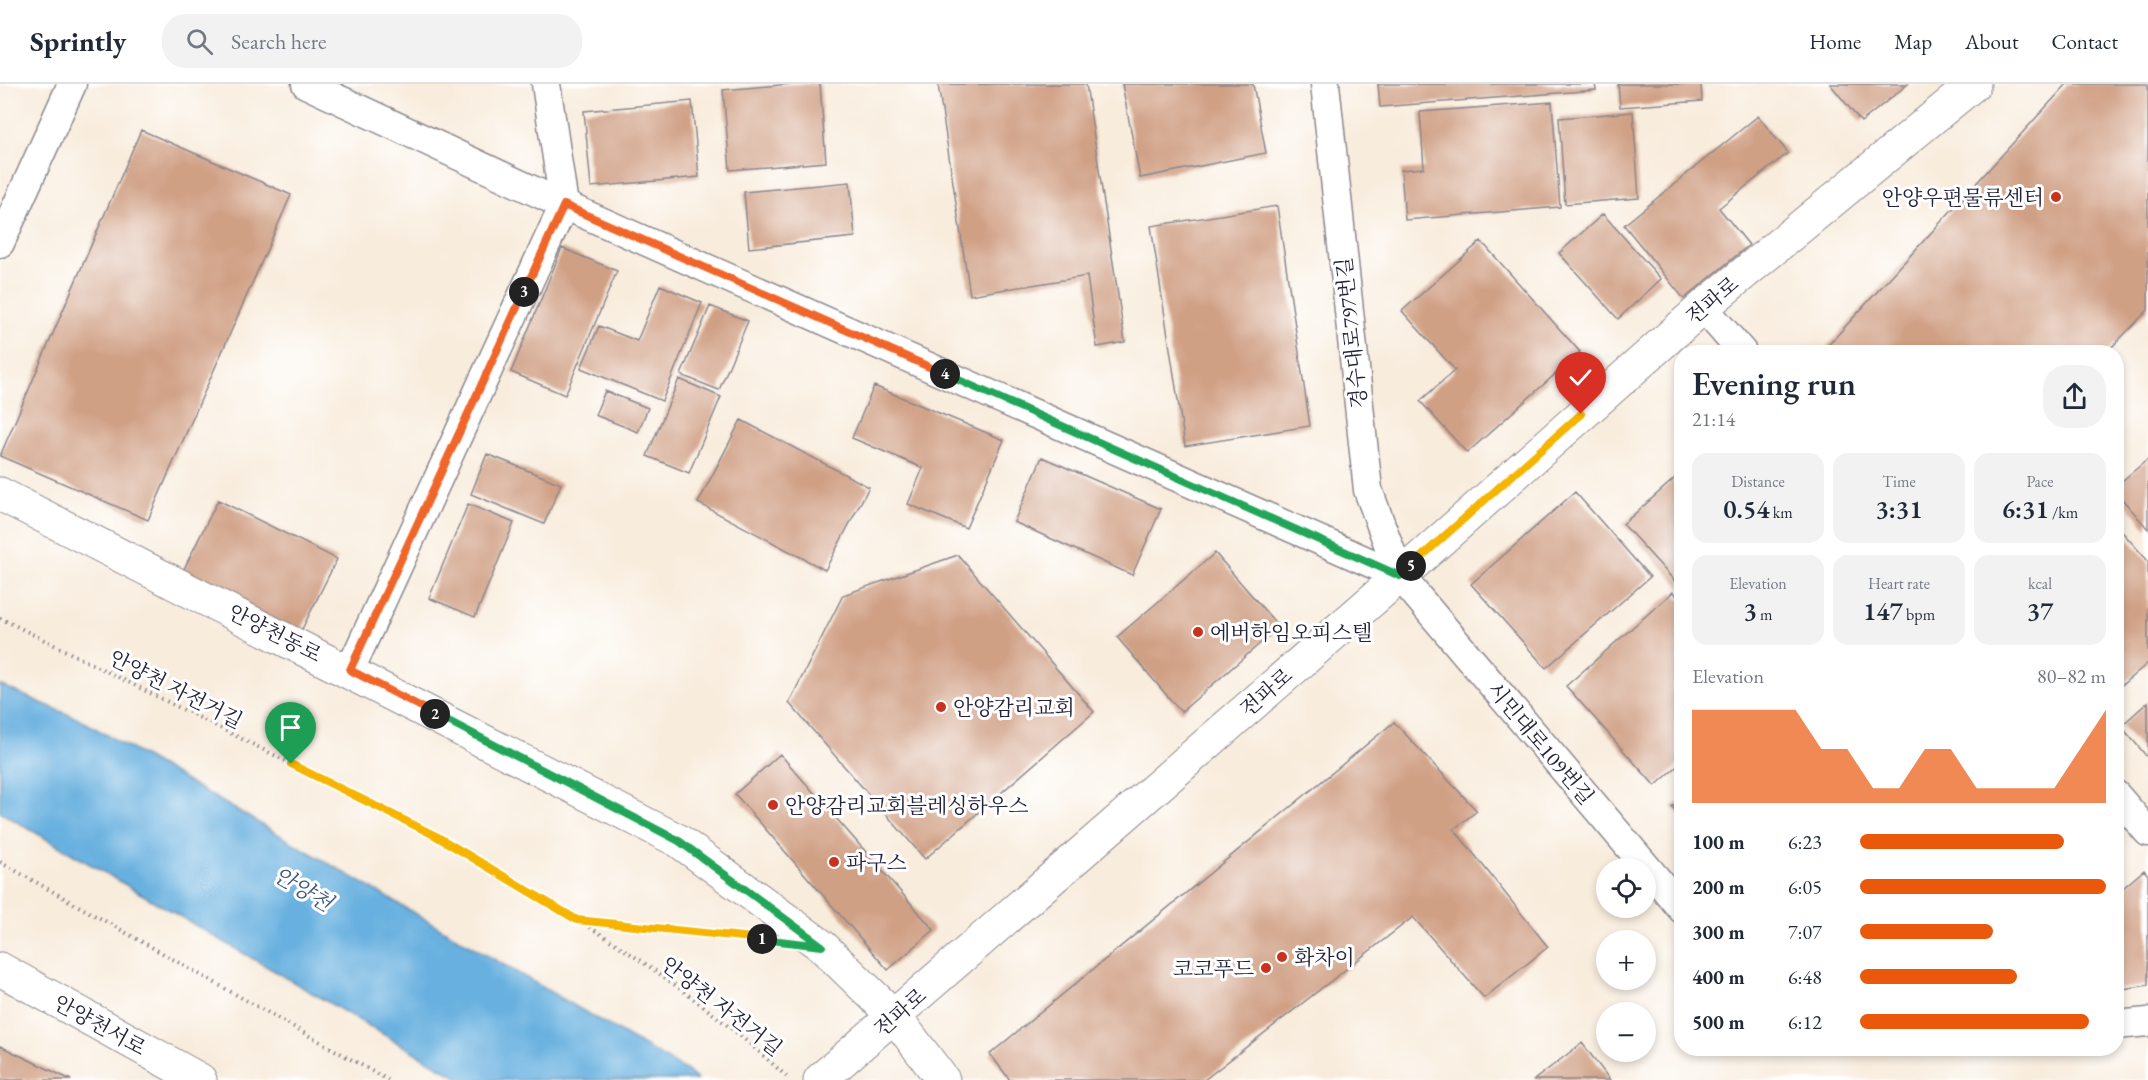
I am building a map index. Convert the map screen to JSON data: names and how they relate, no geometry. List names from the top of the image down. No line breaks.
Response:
{"streets":{"street":["전파로","경수대로797번길","안양천동로","시민대로109번길","안양천서로"],"path":["안양천 자전거길"]},"crossings":[["전파로","경수대로797번길"],["전파로","안양천동로"],["전파로","시민대로109번길"],["경수대로797번길","시민대로109번길"]],"water":["안양천"],"places":["안양우편물류센터","에버하임오피스텔","안양감리교회","안양감리교회블레싱하우스","파구스","화차이","코코푸드"],"page":{"header":"Sprintly","search":"Search here","nav":["Home","Map","About","Contact"],"pins":["3","4","5","2","1"],"heading":["Evening run","21:14"],"stats":[["Distance","0.54 km"],["Time","3:31"],["Pace","6:31 /km"],["Elevation","3 m"],["Heart rate","147 bpm"],["kcal","37"]],"chart":["Elevation","80–82 m"],"list":[{"name":"100 m","note":"6:23"},{"name":"200 m","note":"6:05"},{"name":"300 m","note":"7:07"},{"name":"400 m","note":"6:48"},{"name":"500 m","note":"6:12"}],"map_buttons":["+","−"]}}
